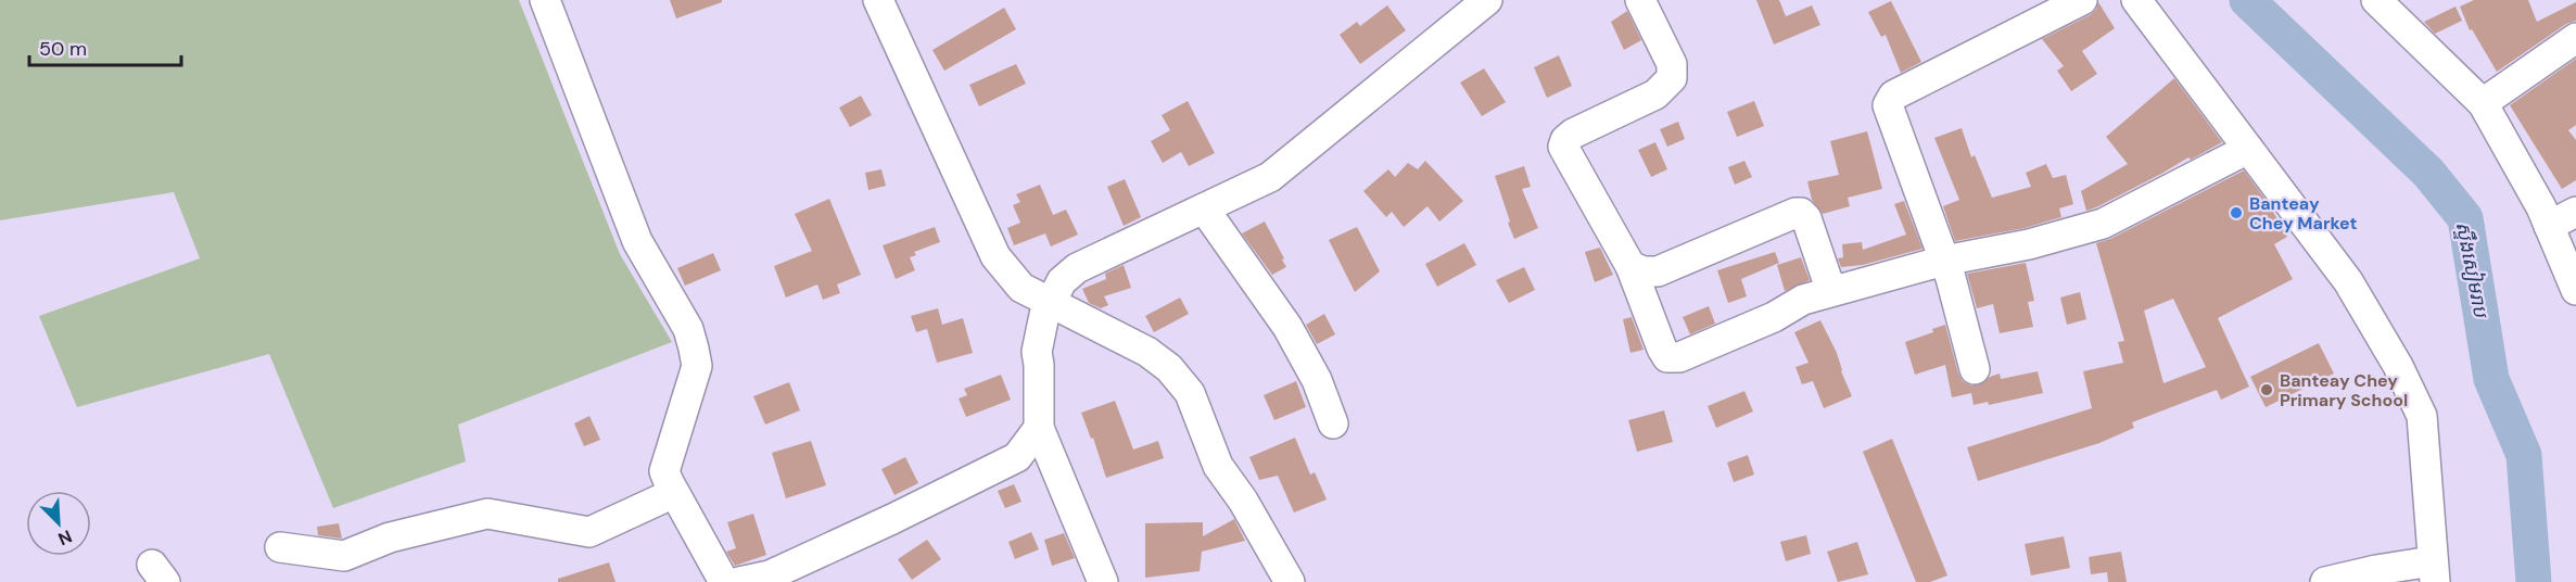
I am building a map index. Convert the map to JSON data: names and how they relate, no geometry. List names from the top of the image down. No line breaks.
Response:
{"water":["ស្ទឹងសៀមរាប"],"places":["Banteay Chey Market","Banteay Chey Primary School"],"scale_bar":"50 m","north":"bottom right"}
